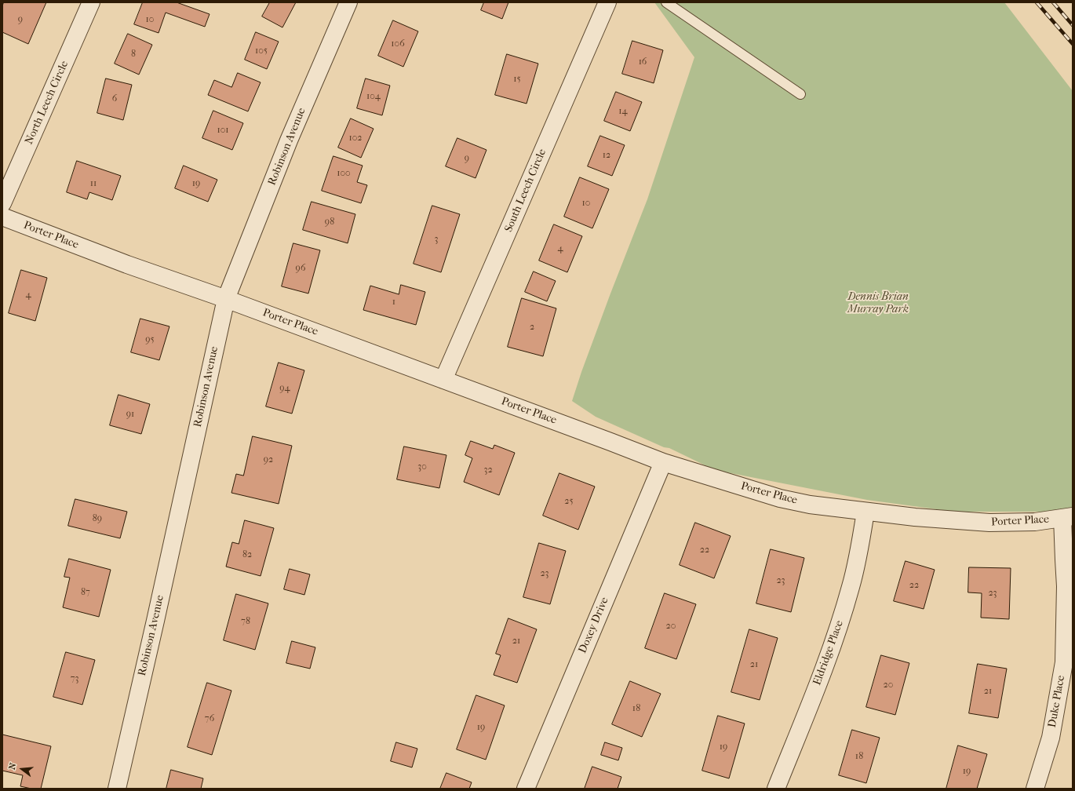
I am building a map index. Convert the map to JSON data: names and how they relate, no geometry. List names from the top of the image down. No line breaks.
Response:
{"streets":{"street":["North Leech Circle","Robinson Avenue","South Leech Circle","Porter Place","Doxey Drive","Eldridge Place","Duke Place"]},"crossings":[["Robinson Avenue","Porter Place"],["South Leech Circle","Porter Place"],["Porter Place","Doxey Drive"],["Porter Place","Eldridge Place"],["Porter Place","Duke Place"]],"parks":["Dennis Brian Murray Park"],"house_numbers":["9","10","106","105","8","16","15","104","6","14","101","102","12","9","100","11","19","10","98","3","4","96","4","1","2","95","94","91","92","30","32","25","89","22","82","23","23","22","87","23","78","20","21","21","73","20","21","18","76","19","19","18","19"],"north":"left"}
